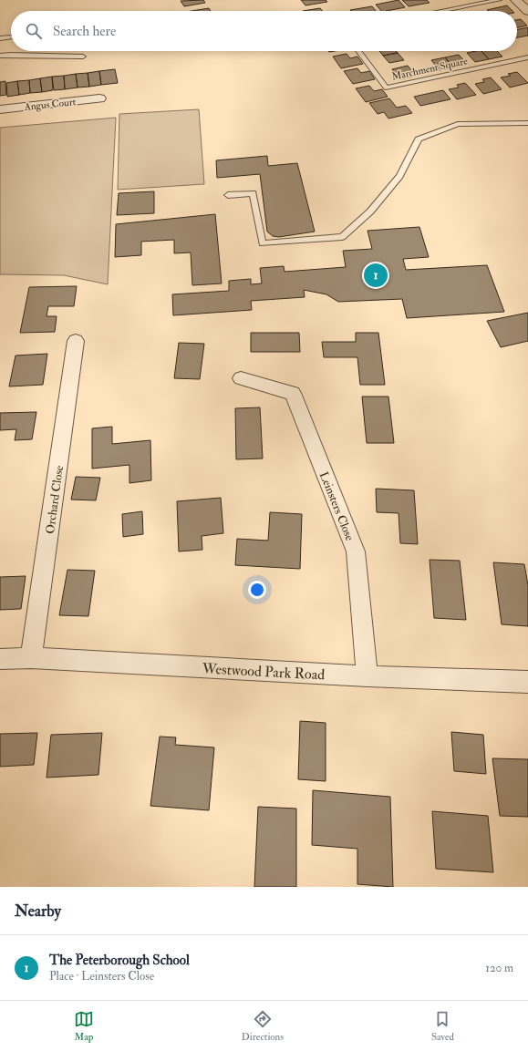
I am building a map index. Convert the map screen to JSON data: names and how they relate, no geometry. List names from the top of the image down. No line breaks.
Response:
{"streets":{"street":["Angus Court","Orchard Close","Leinsters Close","Westwood Park Road"],"lane":["Marchment Square"]},"crossings":[["Orchard Close","Westwood Park Road"],["Leinsters Close","Westwood Park Road"]],"page":{"search":"Search here","pins":"1","heading":"Nearby","list":[{"mark":"1","name":"The Peterborough School","note":"Place · Leinsters Close","value":"120 m"}],"nav":["Map","Directions","Saved"]}}
